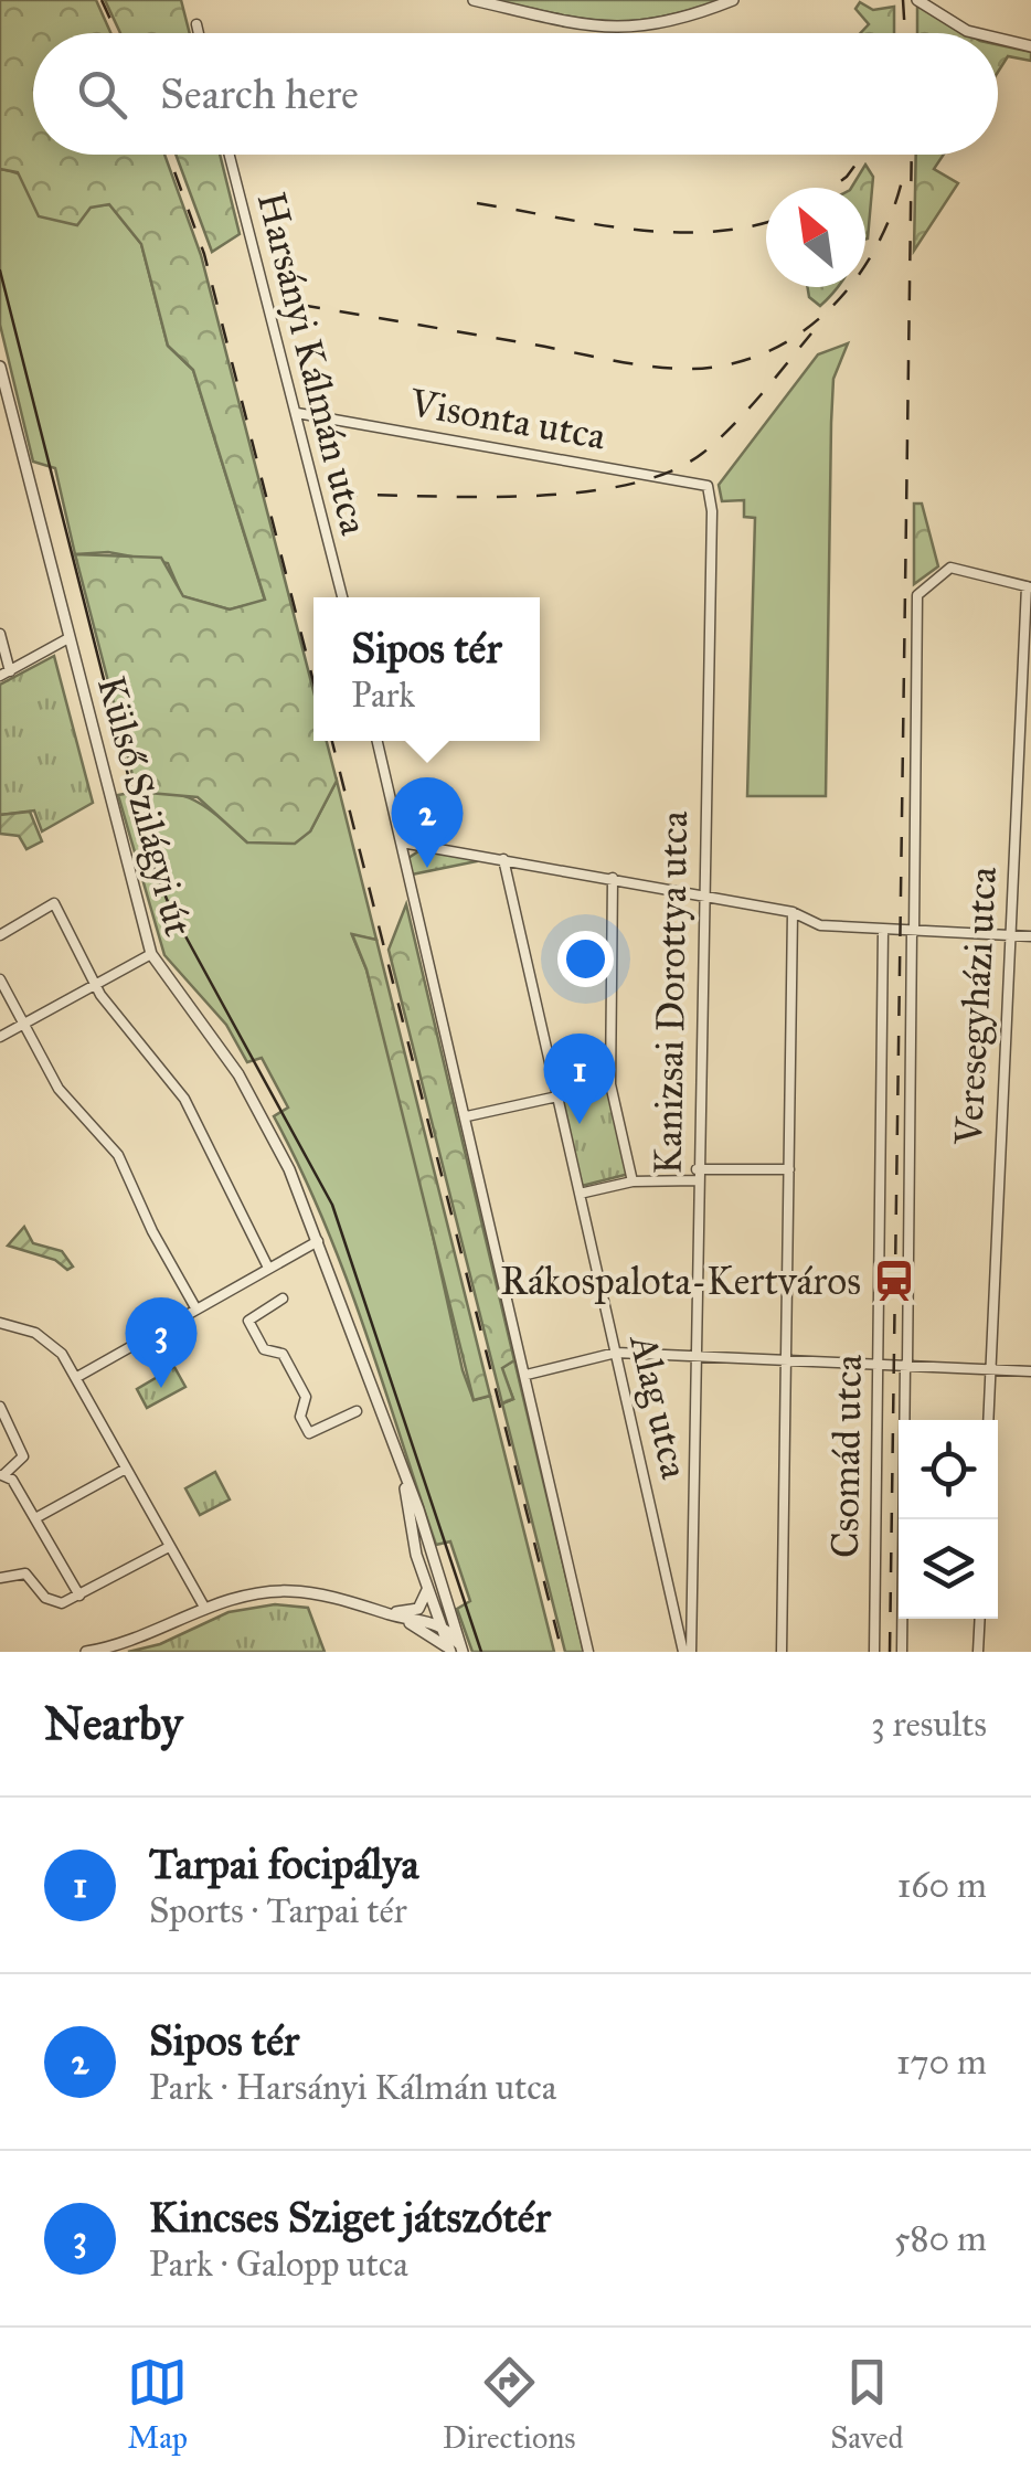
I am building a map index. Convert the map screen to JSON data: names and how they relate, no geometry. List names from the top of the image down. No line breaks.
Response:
{"streets":{"street":["Harsányi Kálmán utca","Visonta utca","Külső Szilágyi út","Kanizsai Dorottya utca","Veresegyházi utca","Alag utca","Csomád utca"]},"crossings":[["Harsányi Kálmán utca","Visonta utca"],["Visonta utca","Kanizsai Dorottya utca"],["Kanizsai Dorottya utca","Alag utca"],["Veresegyházi utca","Csomád utca"]],"places":{"station":["Rákospalota-Kertváros"]},"north":"top left","page":{"search":"Search here","popup":["Sipos tér","Park"],"pins":["2","1","3"],"heading":["Nearby","3 results"],"list":[{"mark":"1","name":"Tarpai focipálya","note":"Sports · Tarpai tér","value":"160 m"},{"mark":"2","name":"Sipos tér","note":"Park · Harsányi Kálmán utca","value":"170 m"},{"mark":"3","name":"Kincses Sziget játszótér","note":"Park · Galopp utca","value":"580 m"}],"nav":["Map","Directions","Saved"]}}
